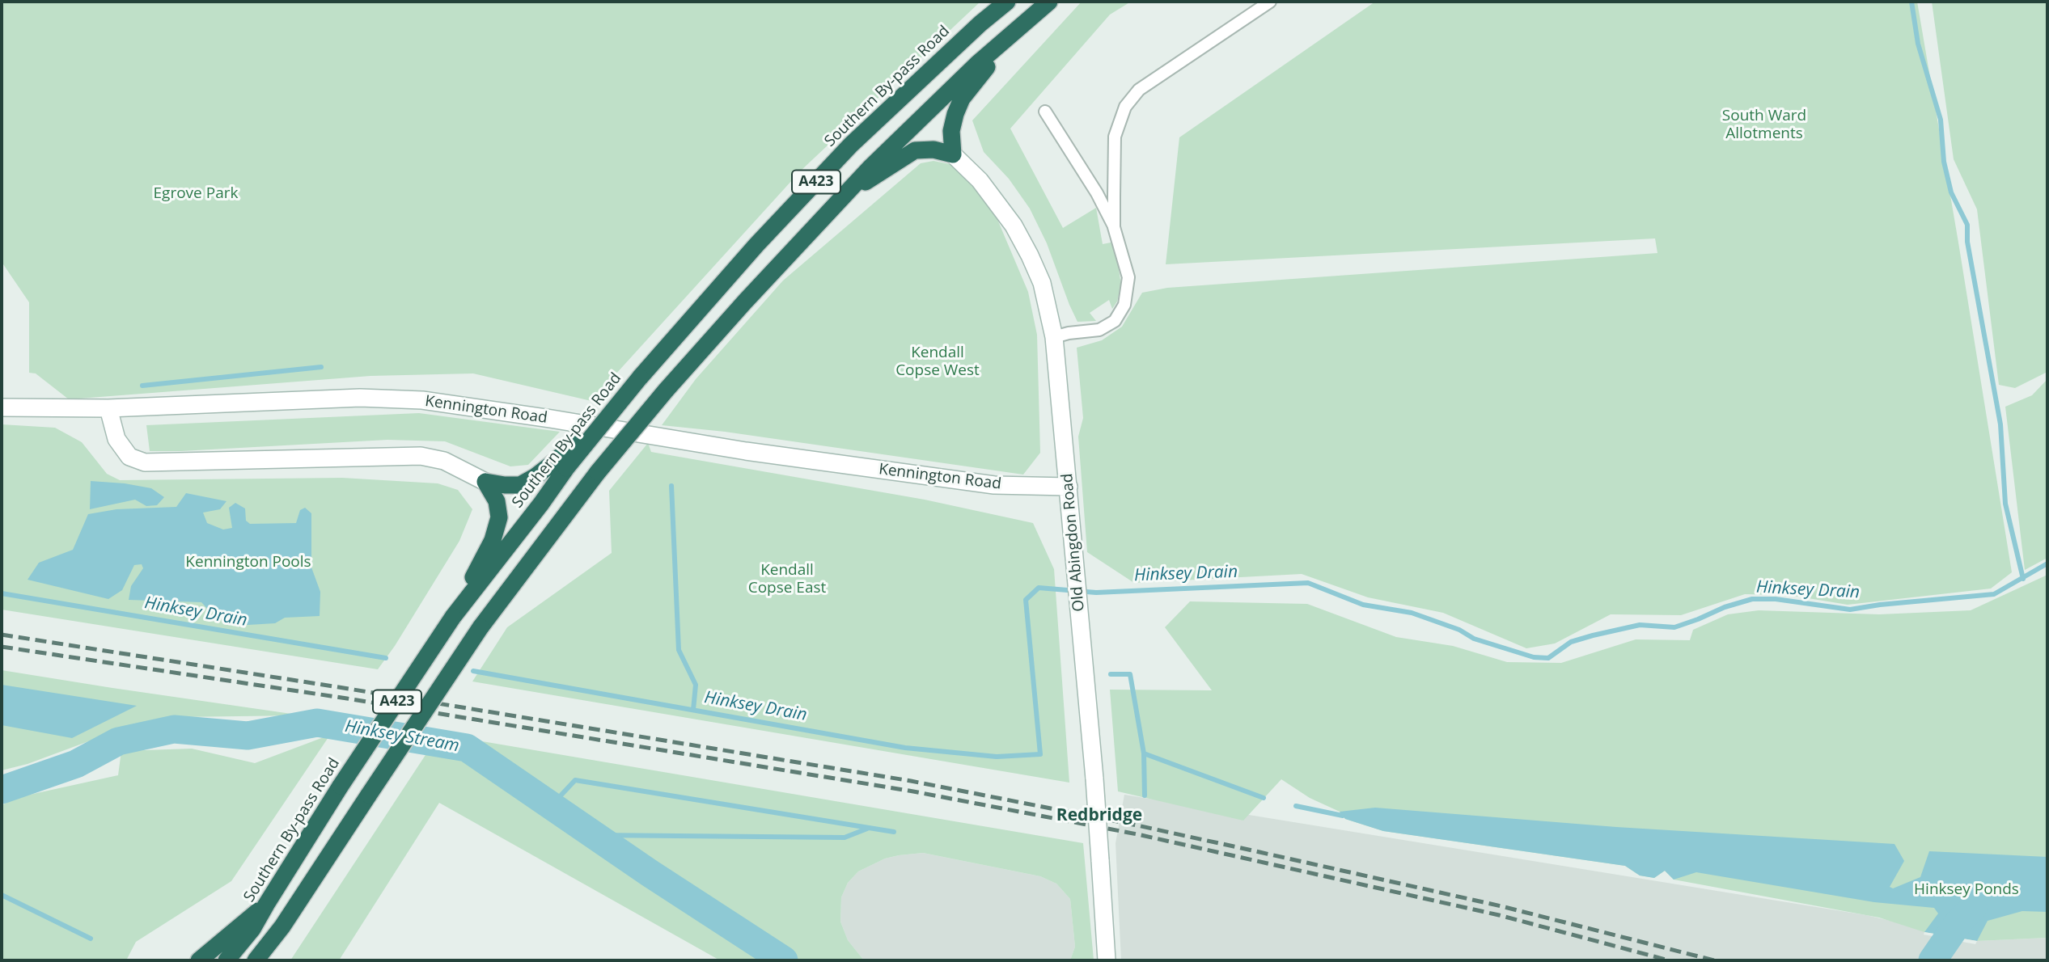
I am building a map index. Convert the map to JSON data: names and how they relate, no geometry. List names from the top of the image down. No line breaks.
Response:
{"streets":{"highway":["Southern By-pass Road","A423"],"street":["Kennington Road","Old Abingdon Road"]},"crossings":[["Southern By-pass Road","A423"],["Kennington Road","Old Abingdon Road"]],"districts":["Redbridge"],"water":["Hinksey Drain","Hinksey Stream"],"parks":["South Ward Allotments","Egrove Park","Kendall Copse West","Kennington Pools","Kendall Copse East","Hinksey Ponds"]}
